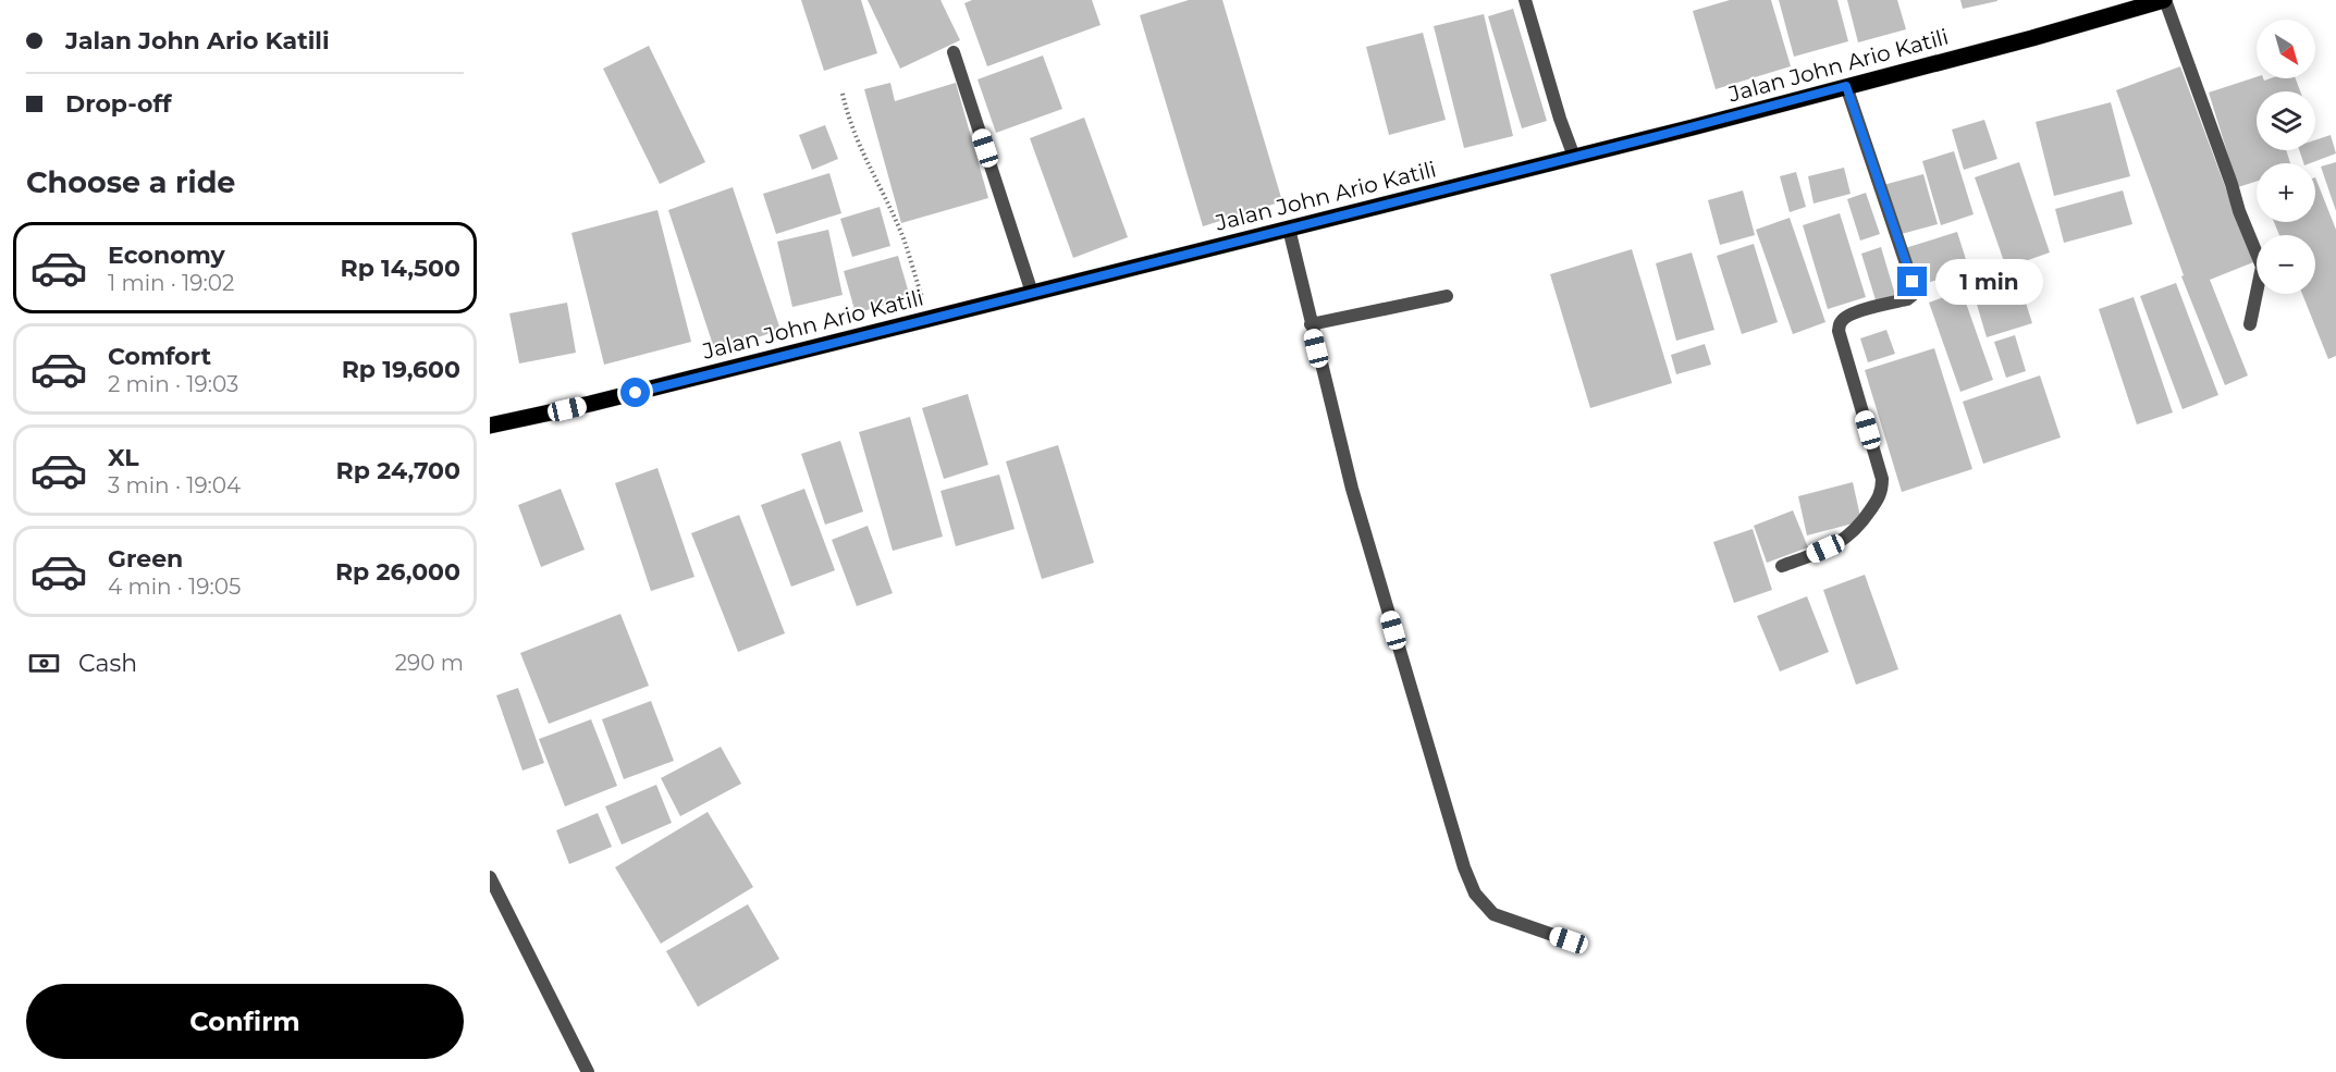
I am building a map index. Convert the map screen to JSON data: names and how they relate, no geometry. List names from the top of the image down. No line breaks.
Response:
{"streets":{"main road":["Jalan John Ario Katili"]},"north":"bottom right","page":{"banner":["Jalan John Ario Katili","Drop-off"],"map_buttons":["+","−"],"heading":"Choose a ride","list":[{"name":"Economy","note":"1 min · 19:02","value":"Rp 14,500"},{"name":"Comfort","note":"2 min · 19:03","value":"Rp 19,600"},{"name":"XL","note":"3 min · 19:04","value":"Rp 24,700"},{"name":"Green","note":"4 min · 19:05","value":"Rp 26,000"}],"bubble":"1 min","pay":["Cash","290 m"],"buttons":"Confirm"}}
